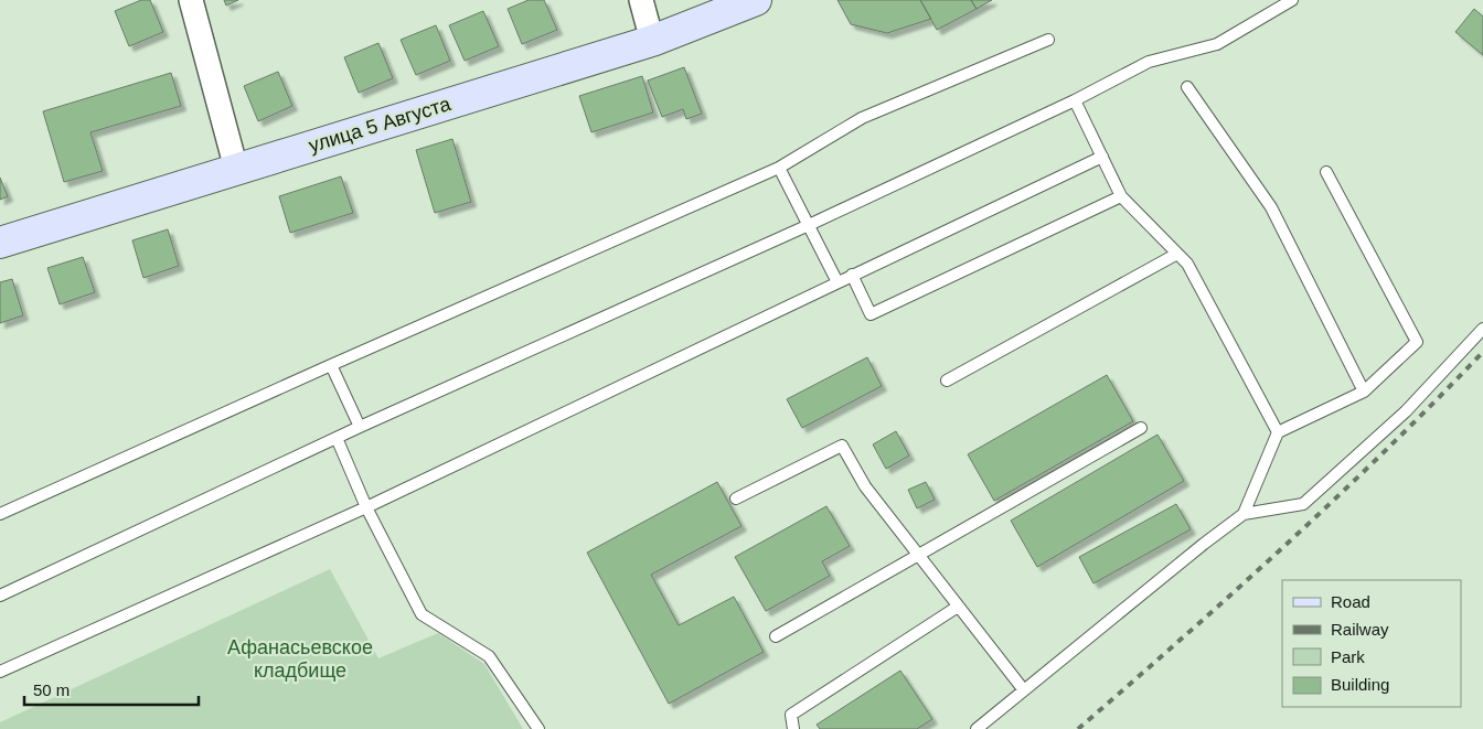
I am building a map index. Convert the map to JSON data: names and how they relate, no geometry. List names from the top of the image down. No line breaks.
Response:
{"streets":{"main road":["улица 5 Августа"]},"parks":["Афанасьевское кладбище"],"legend":["Road","Railway","Park","Building"],"scale_bar":"50 m"}
